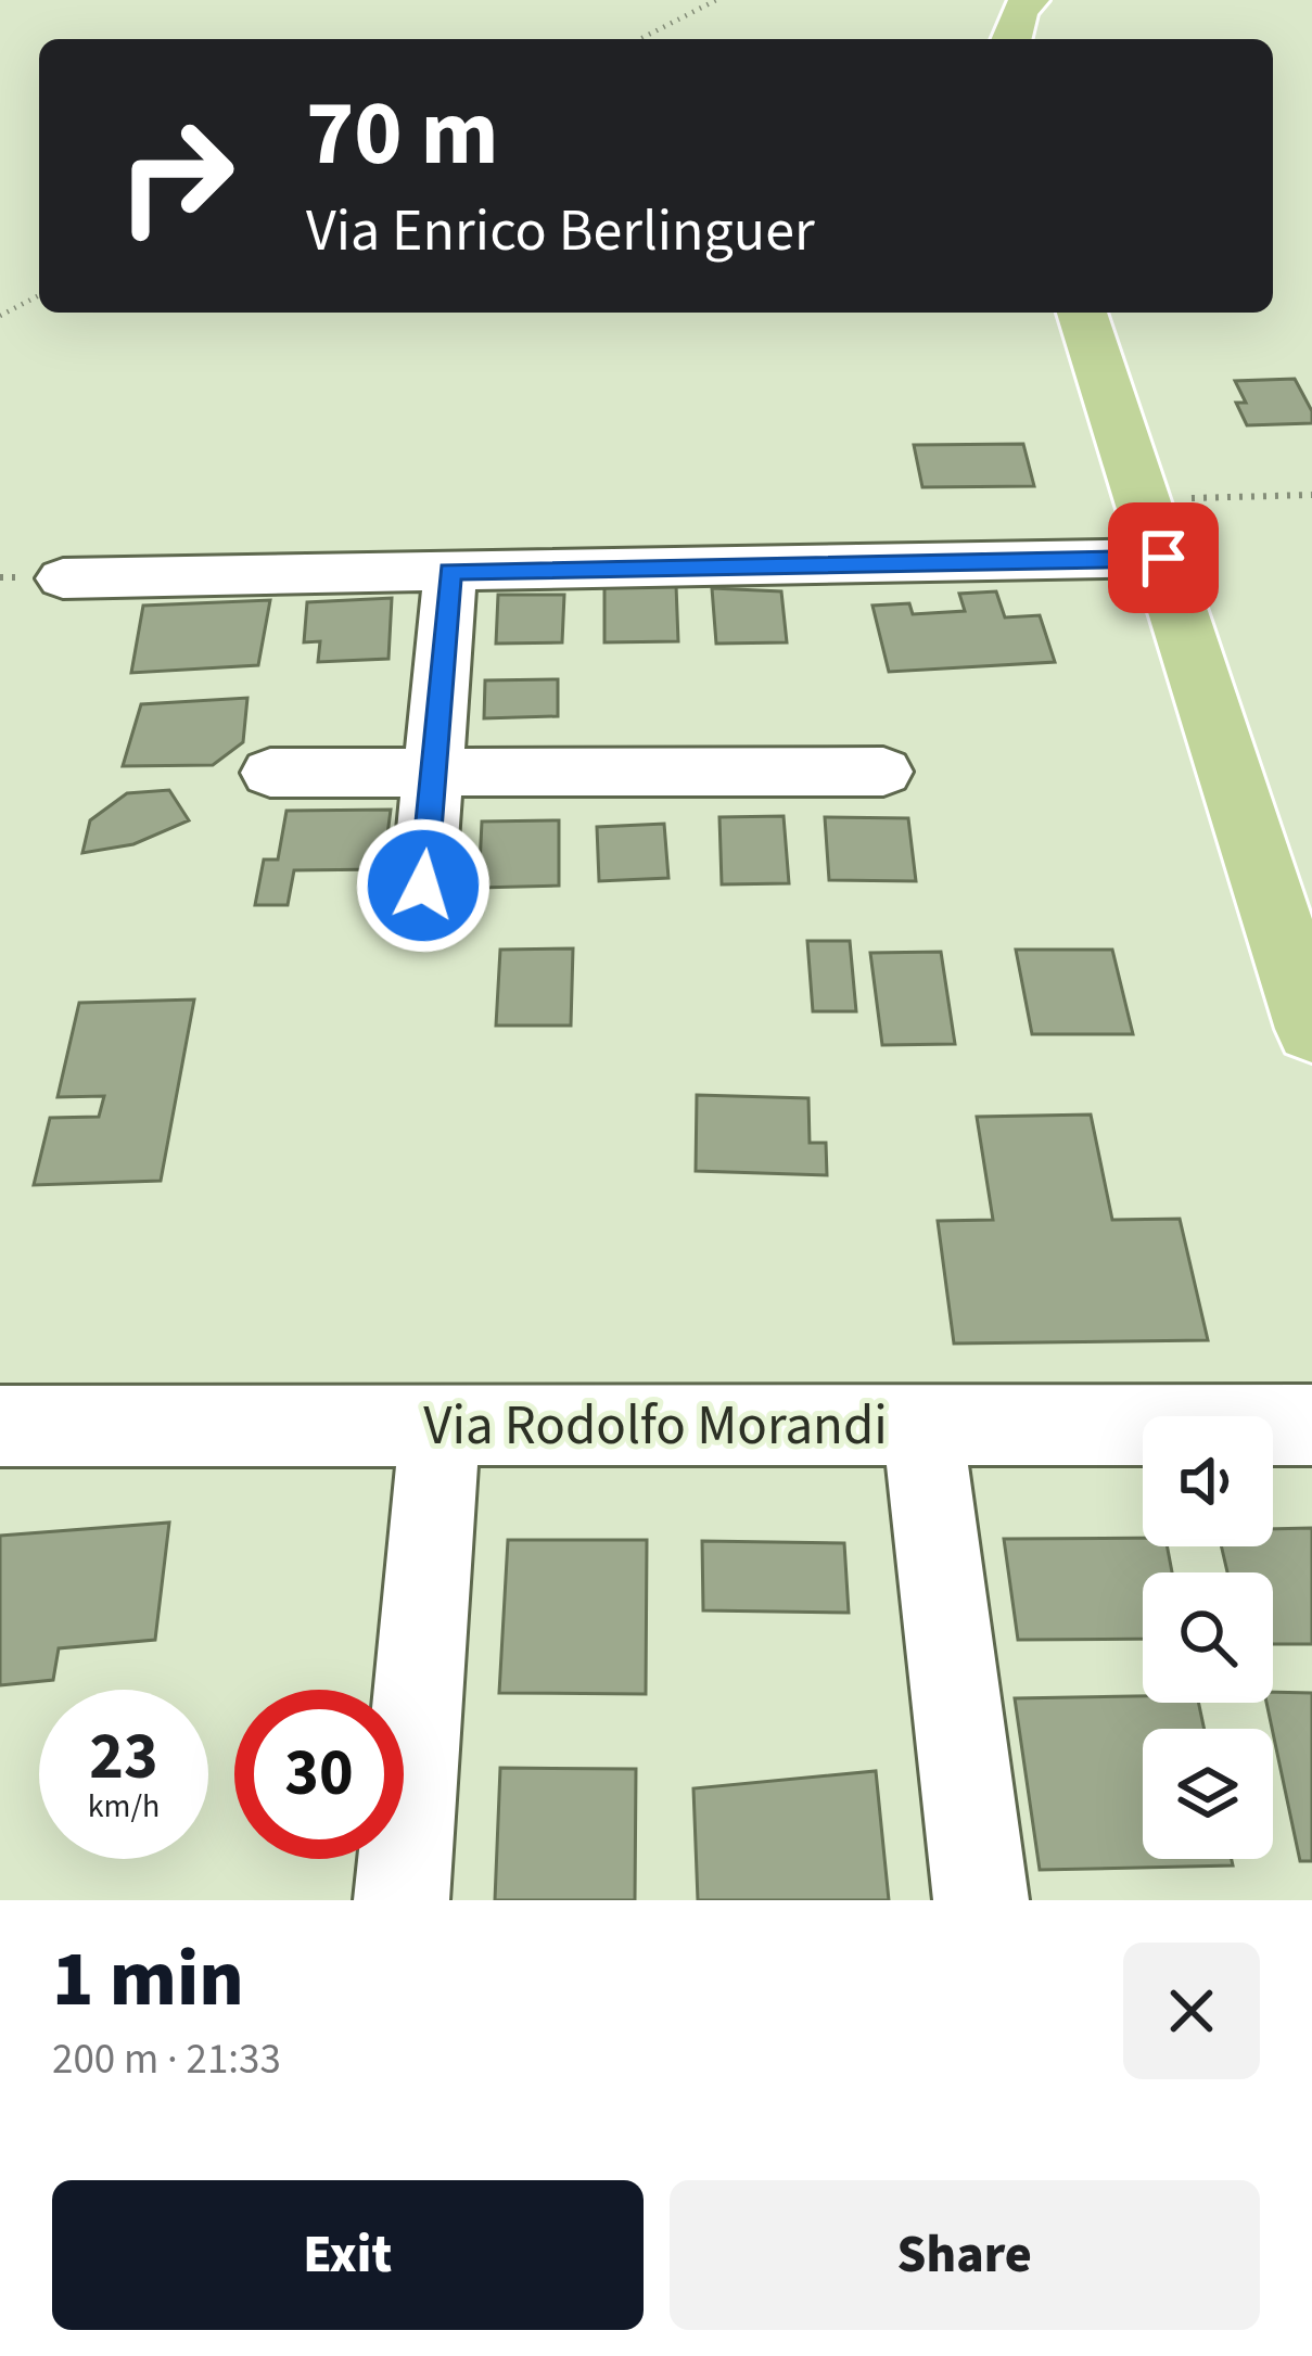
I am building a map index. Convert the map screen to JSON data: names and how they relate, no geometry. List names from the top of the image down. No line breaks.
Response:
{"streets":{"street":["Via Rodolfo Morandi"]},"page":{"turn":["70 m","Via Enrico Berlinguer"],"speed":"23 km/h","limit":"30","heading":["1 min","200 m · 21:33"],"buttons":["Exit","Share"]}}
